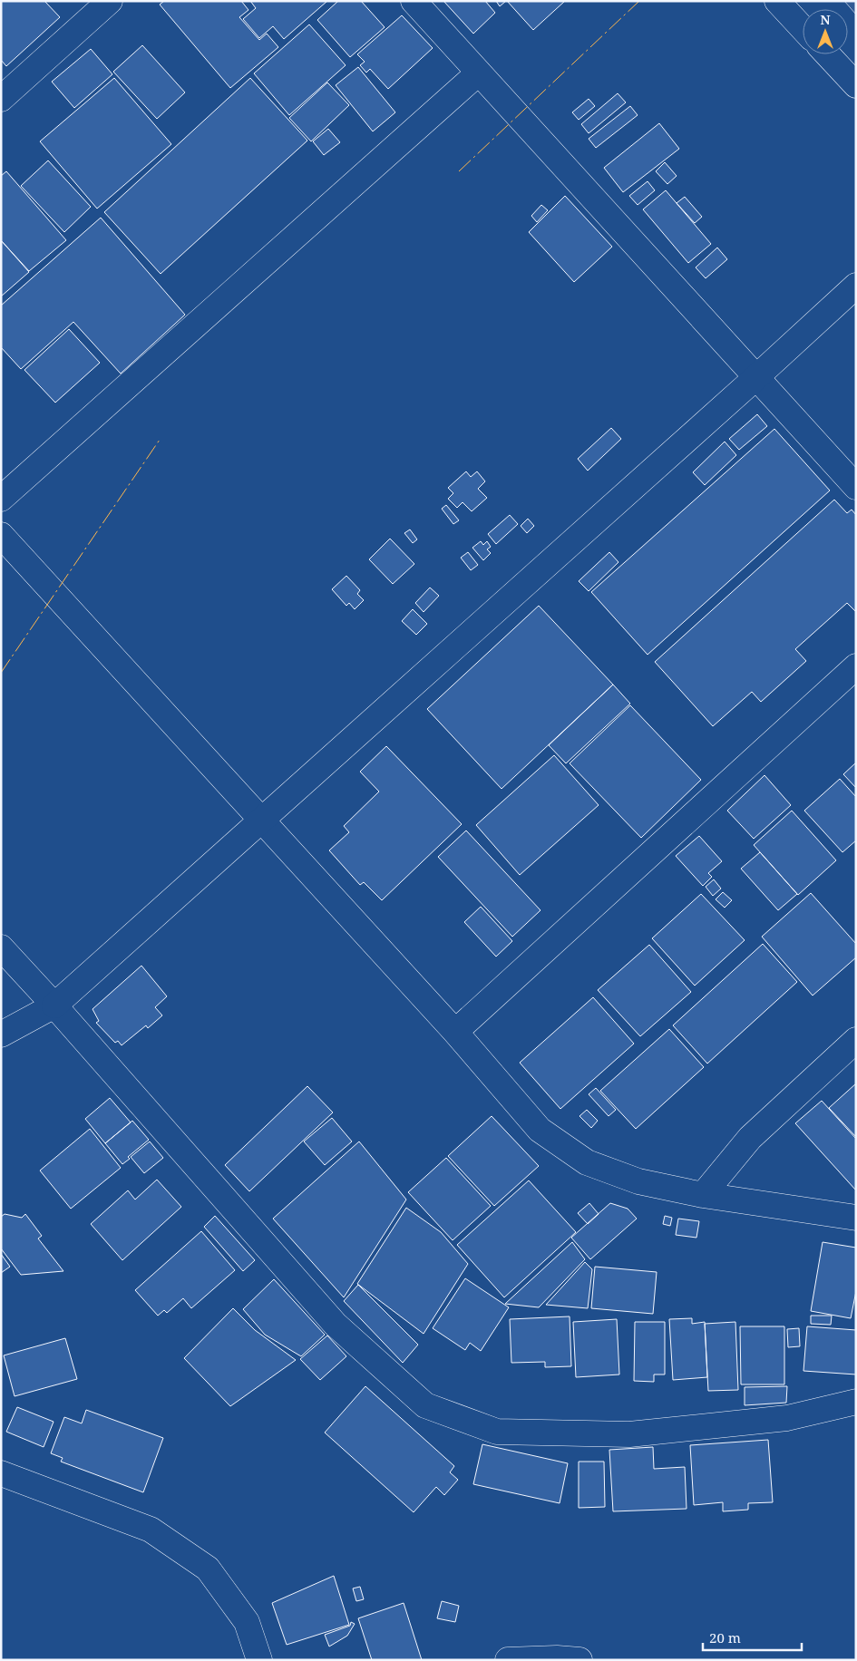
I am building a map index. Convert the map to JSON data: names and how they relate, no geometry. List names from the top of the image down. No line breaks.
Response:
{"scale_bar":"20 m","north":"top"}
